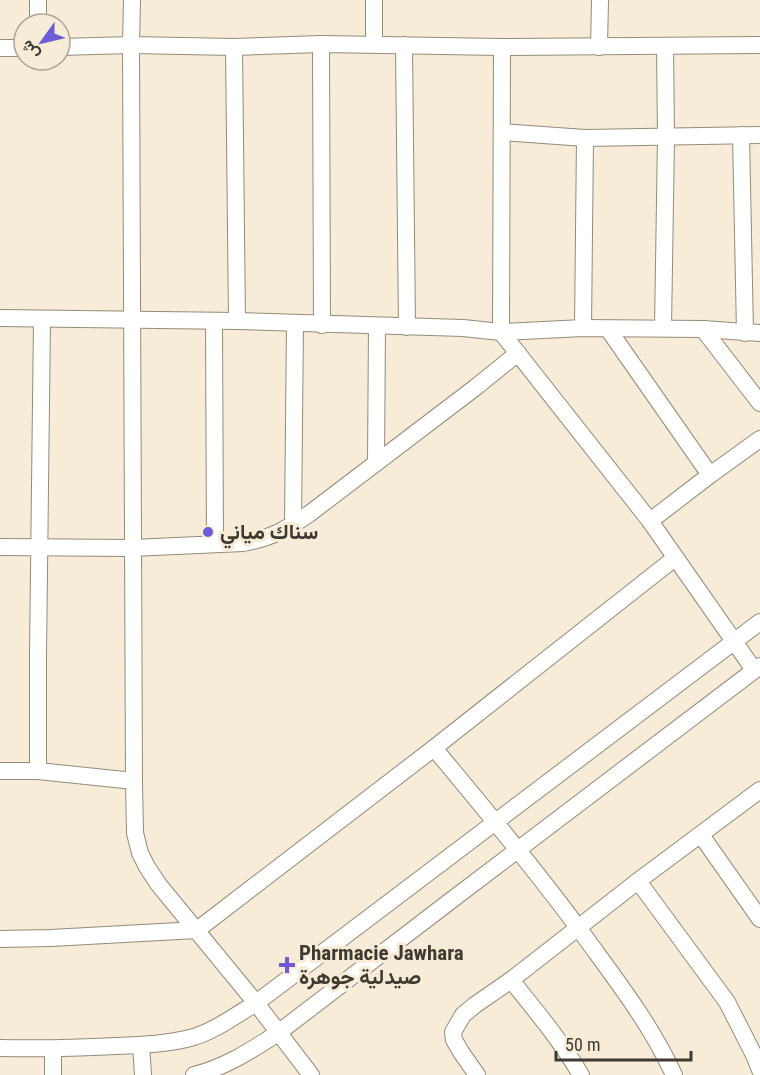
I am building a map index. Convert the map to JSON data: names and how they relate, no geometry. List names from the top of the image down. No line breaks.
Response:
{"places":{"other":["سناك مياني"],"health":["Pharmacie Jawhara صيدلية جوهرة"]},"scale_bar":"50 m","north":"bottom left"}
